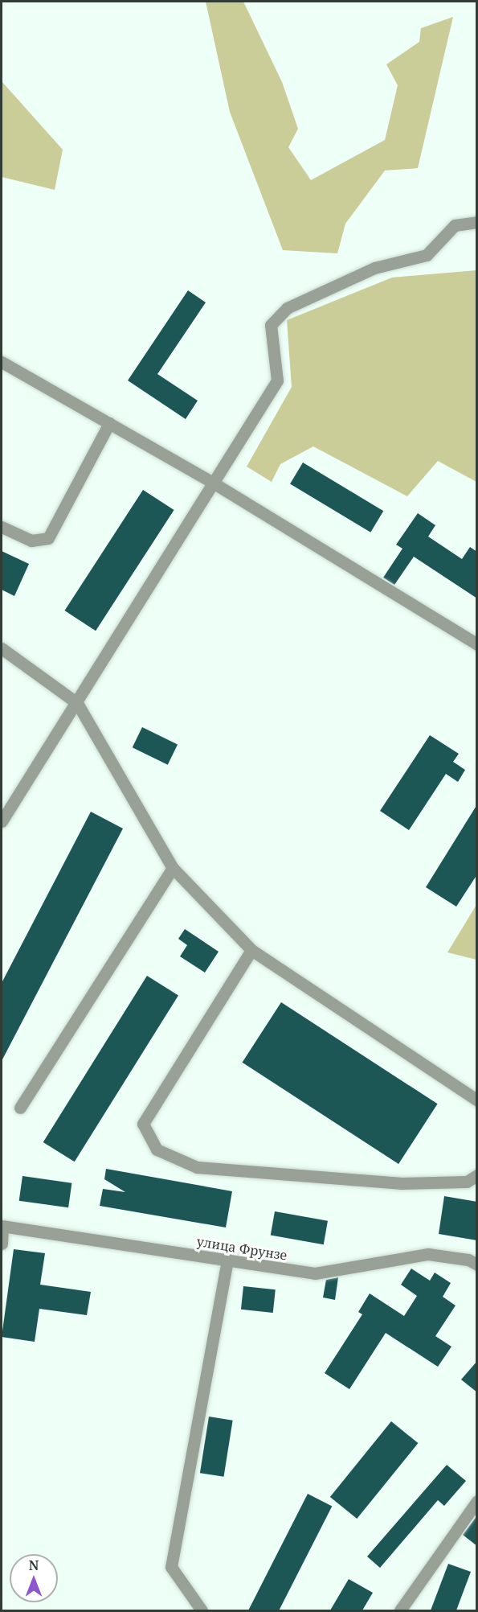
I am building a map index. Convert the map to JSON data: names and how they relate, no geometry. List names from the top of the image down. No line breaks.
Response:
{"streets":{"street":["улица Фрунзе"]},"north":"top"}
